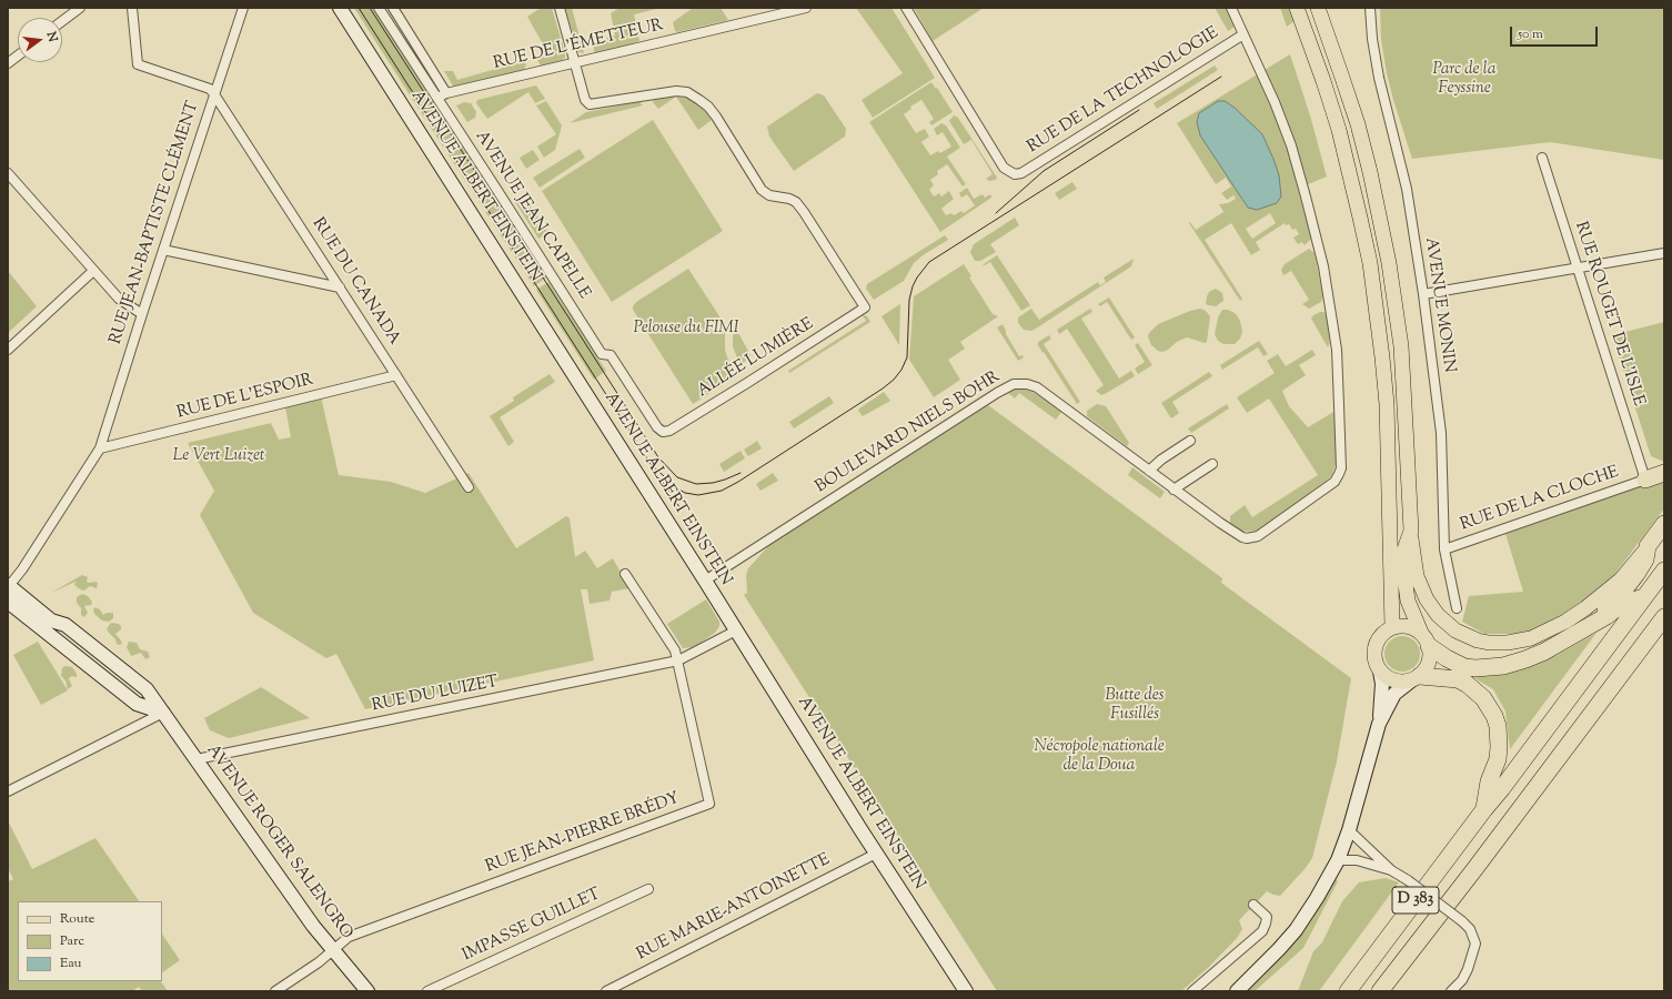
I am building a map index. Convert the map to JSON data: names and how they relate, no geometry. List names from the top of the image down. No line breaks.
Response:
{"streets":{"highway":["D 383"],"street":["RUE DE L'ÉMETTEUR","RUE DE LA TECHNOLOGIE","AVENUE ALBERT EINSTEIN","AVENUE JEAN CAPELLE","RUE JEAN-BAPTISTE CLÉMENT","RUE DU CANADA","AVENUE MONIN","RUE ROUGET DE L'ISLE","ALLÉE LUMIÈRE","RUE DE L'ESPOIR","BOULEVARD NIELS BOHR","RUE DE LA CLOCHE","RUE DU LUIZET","RUE JEAN-PIERRE BRÉDY","AVENUE ROGER SALENGRO","RUE MARIE-ANTOINETTE","IMPASSE GUILLET"]},"crossings":[["RUE DE L'ÉMETTEUR","AVENUE JEAN CAPELLE"],["RUE DE L'ÉMETTEUR","ALLÉE LUMIÈRE"],["RUE DE LA TECHNOLOGIE","BOULEVARD NIELS BOHR"],["AVENUE ALBERT EINSTEIN","BOULEVARD NIELS BOHR"],["AVENUE ALBERT EINSTEIN","RUE DU LUIZET"],["AVENUE ALBERT EINSTEIN","RUE MARIE-ANTOINETTE"],["AVENUE JEAN CAPELLE","ALLÉE LUMIÈRE"],["RUE JEAN-BAPTISTE CLÉMENT","RUE DU CANADA"],["RUE JEAN-BAPTISTE CLÉMENT","RUE DE L'ESPOIR"],["RUE JEAN-BAPTISTE CLÉMENT","AVENUE ROGER SALENGRO"],["RUE DU CANADA","RUE DE L'ESPOIR"],["AVENUE MONIN","RUE DE LA CLOCHE"],["RUE ROUGET DE L'ISLE","RUE DE LA CLOCHE"],["RUE DU LUIZET","RUE JEAN-PIERRE BRÉDY"],["RUE DU LUIZET","AVENUE ROGER SALENGRO"],["RUE JEAN-PIERRE BRÉDY","AVENUE ROGER SALENGRO"]],"parks":["Parc de la Feyssine","Pelouse du FIMI","Le Vert Luizet","Butte des Fusillés","Nécropole nationale de la Doua"],"legend":["Route","Parc","Eau"],"scale_bar":"50 m","north":"right"}
